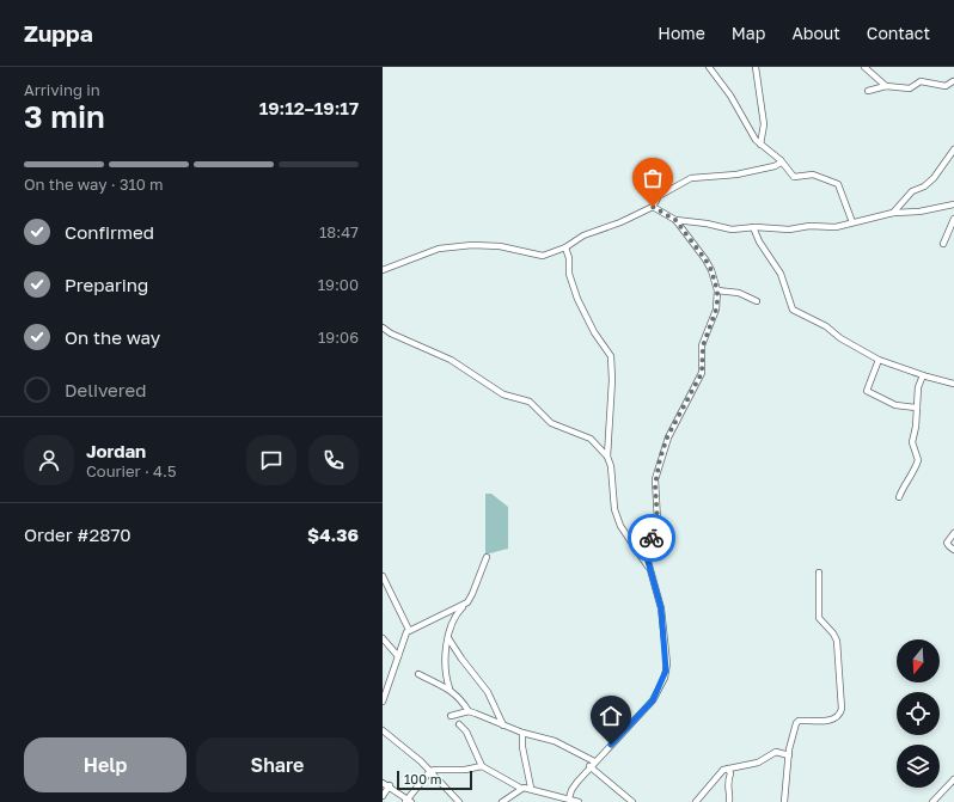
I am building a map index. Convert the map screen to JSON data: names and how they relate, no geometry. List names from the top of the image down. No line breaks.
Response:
{"scale_bar":"100 m","north":"bottom","page":{"header":"Zuppa","nav":["Home","Map","About","Contact"],"heading":["3 min","Arriving in","19:12–19:17"],"panel":["Jordan","Courier · 4.5","Order #2870","$4.36"],"bar":"On the way · 310 m","list":[["Confirmed","18:47"],["Preparing","19:00"],["On the way","19:06"],"Delivered"],"buttons":["Help","Share"],"scale":"100 m"}}
